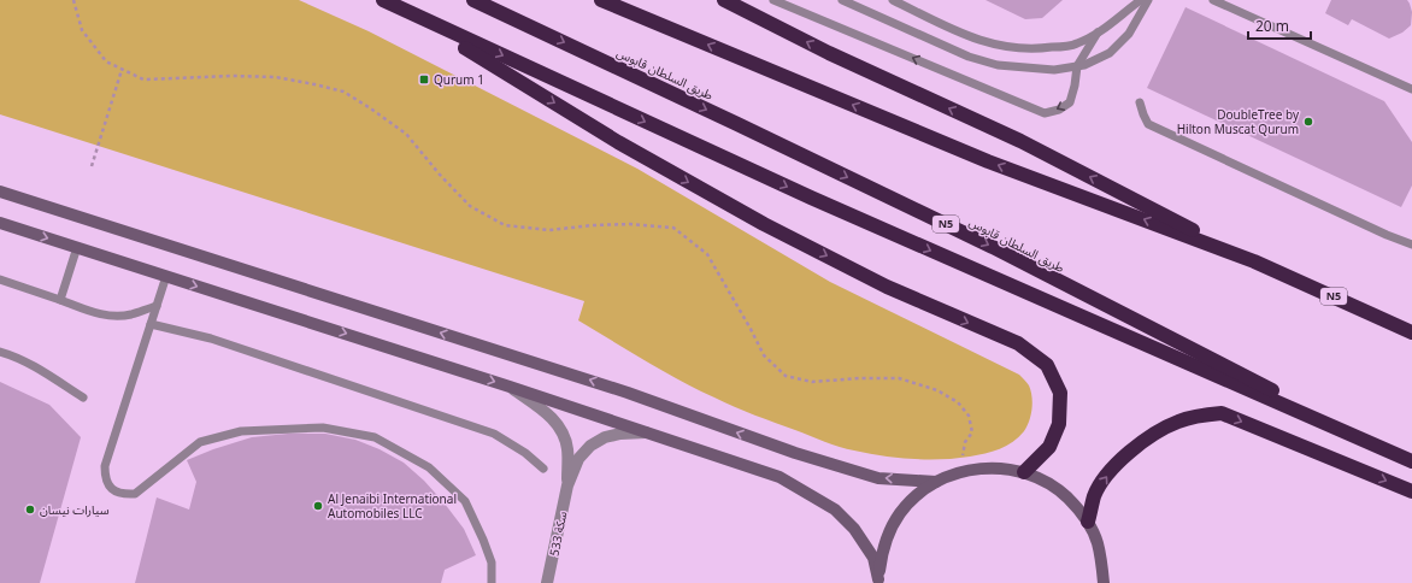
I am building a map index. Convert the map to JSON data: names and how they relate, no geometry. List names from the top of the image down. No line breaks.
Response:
{"streets":{"highway":["طريق السلطان قابوس","N5"],"street":["سكة 533"]},"places":{"transit":["Qurum 1"],"other":["DoubleTree by Hilton Muscat Qurum","Al Jenaibi International Automobiles LLC","سيارات نيسان"]},"scale_bar":"20 m"}
